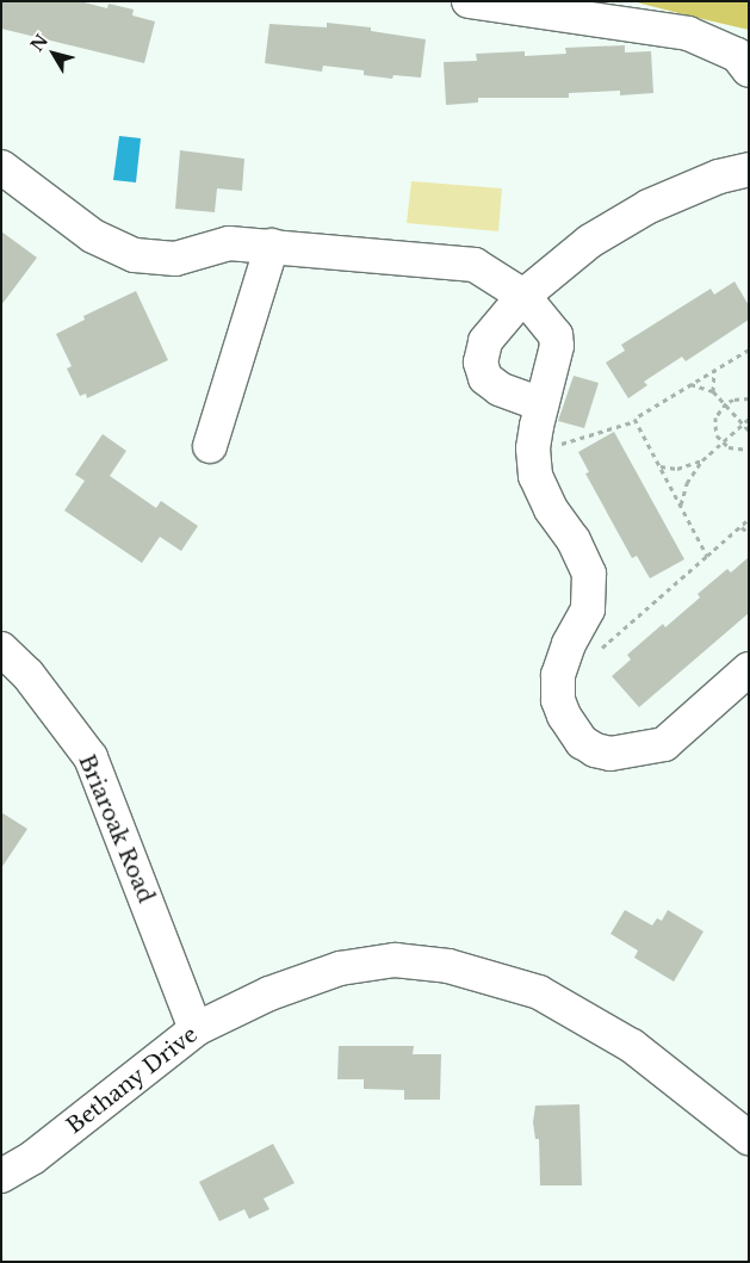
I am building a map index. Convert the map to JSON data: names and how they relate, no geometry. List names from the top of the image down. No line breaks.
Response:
{"streets":{"street":["Briaroak Road","Bethany Drive"]},"crossings":[["Briaroak Road","Bethany Drive"]],"north":"top left"}
